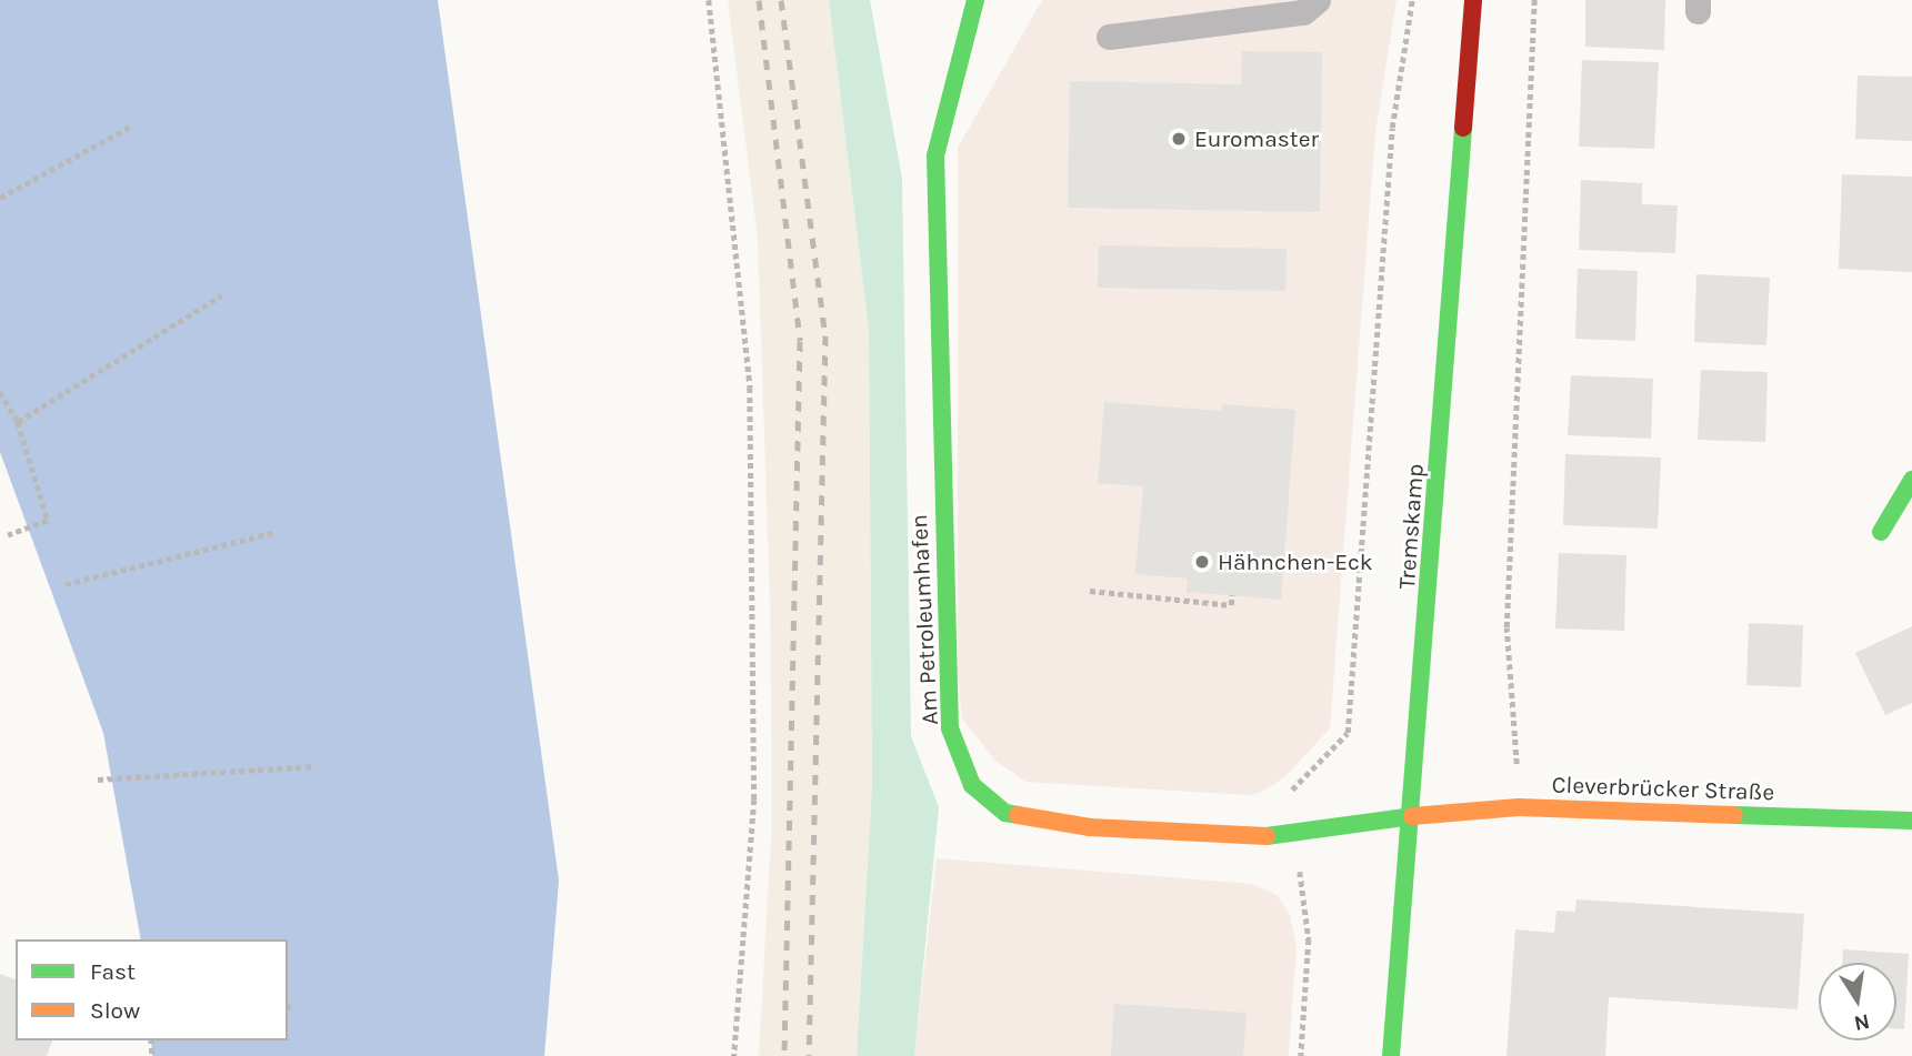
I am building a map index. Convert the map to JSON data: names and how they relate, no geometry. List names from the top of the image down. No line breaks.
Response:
{"streets":{"main road":["Tremskamp","Am Petroleumhafen","Cleverbrücker Straße"]},"crossings":[["Tremskamp","Am Petroleumhafen"],["Tremskamp","Cleverbrücker Straße"],["Am Petroleumhafen","Cleverbrücker Straße"]],"places":["Euromaster","Hähnchen-Eck"],"legend":["Fast","Slow"],"north":"bottom"}
